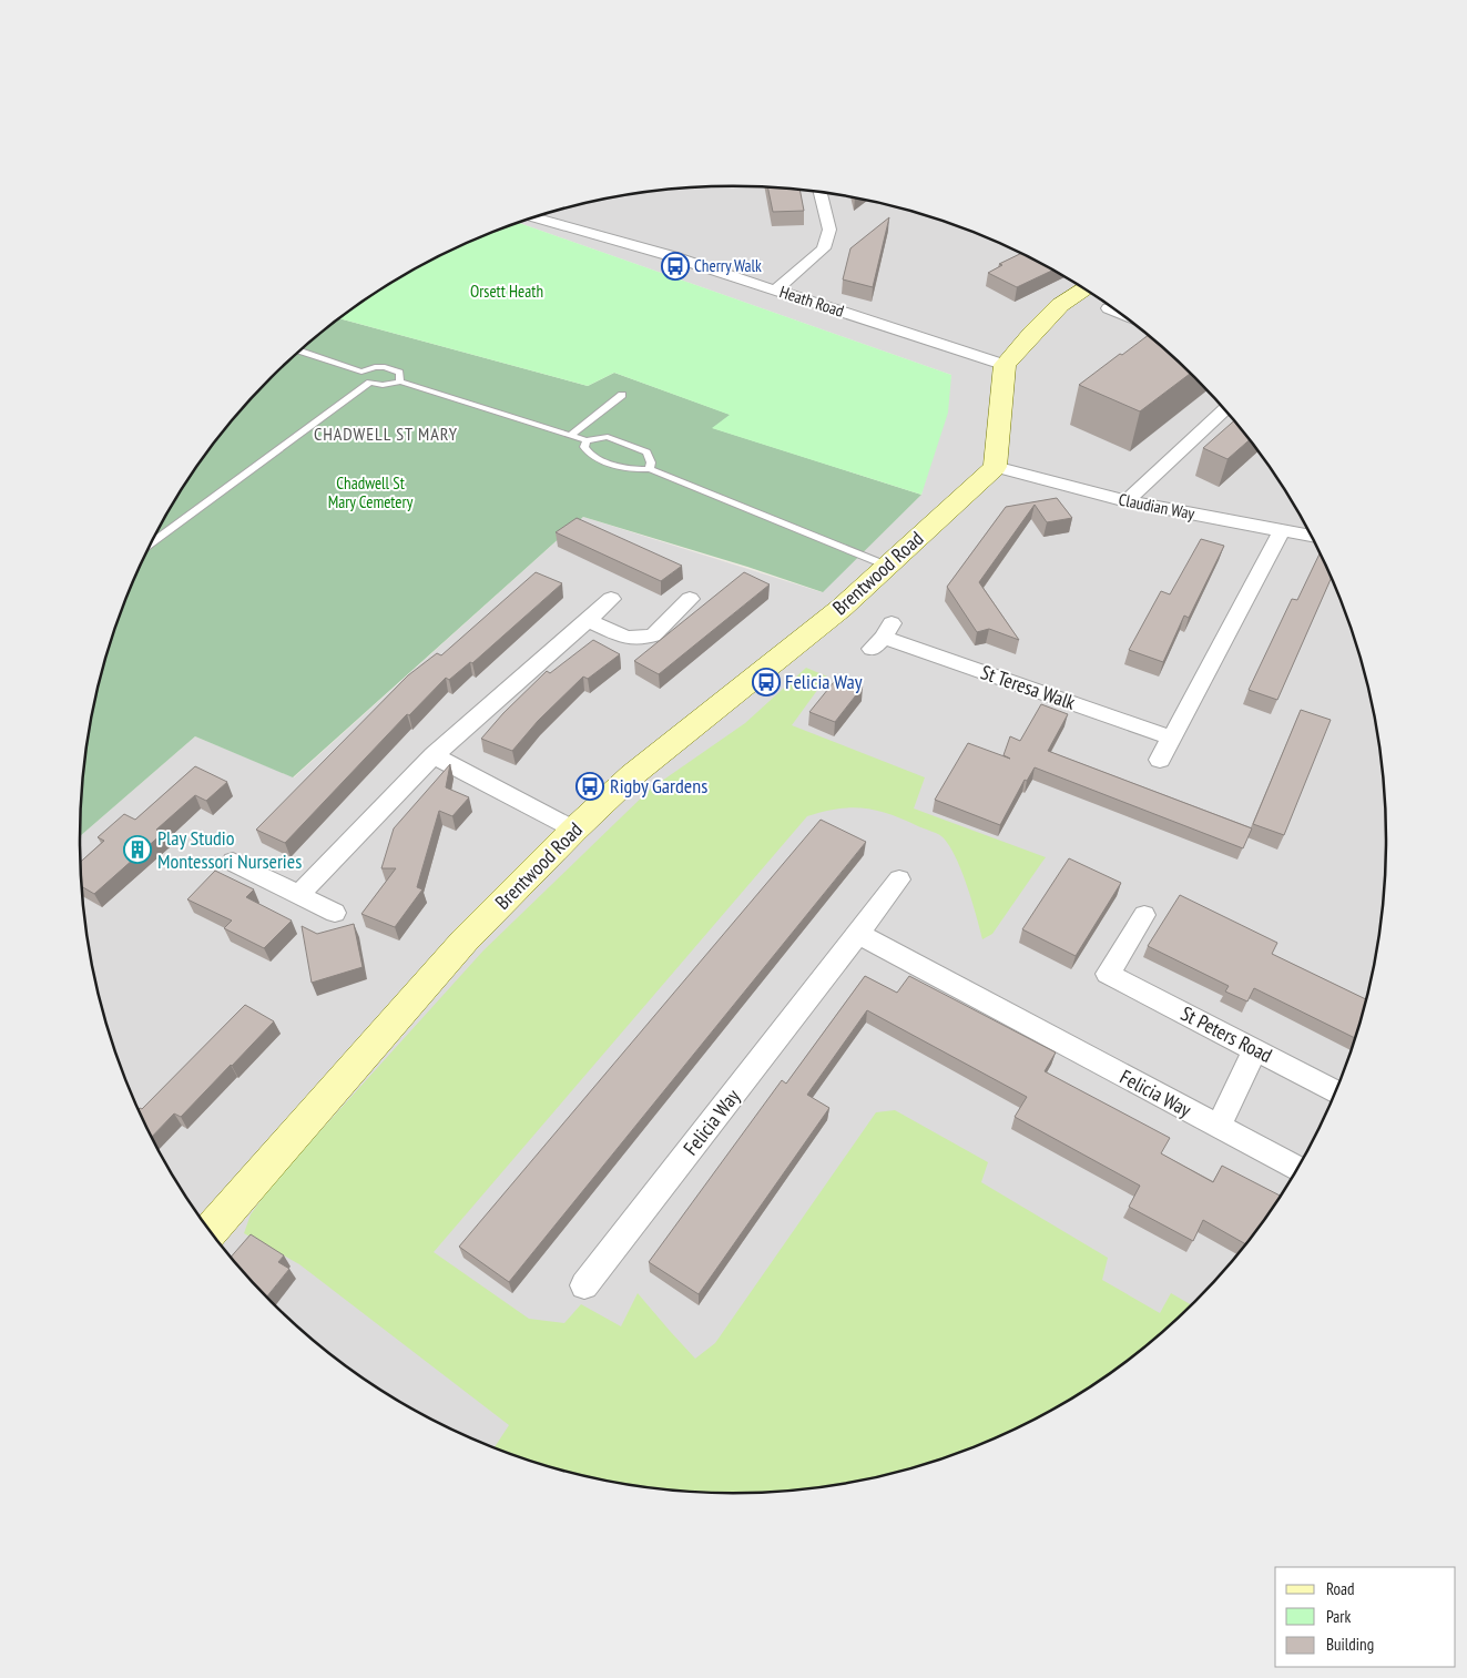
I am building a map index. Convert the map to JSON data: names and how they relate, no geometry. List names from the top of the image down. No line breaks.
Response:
{"streets":{"street":["Heath Road","Claudian Way","Brentwood Road","St Teresa Walk","St Peters Road","Felicia Way"]},"crossings":[["Claudian Way","Brentwood Road"]],"districts":["CHADWELL ST MARY"],"parks":["Orsett Heath","Chadwell St Mary Cemetery"],"places":{"bus stop":["Cherry Walk","Felicia Way","Rigby Gardens"],"building":["Play Studio Montessori Nurseries"]},"legend":["Road","Park","Building"]}
